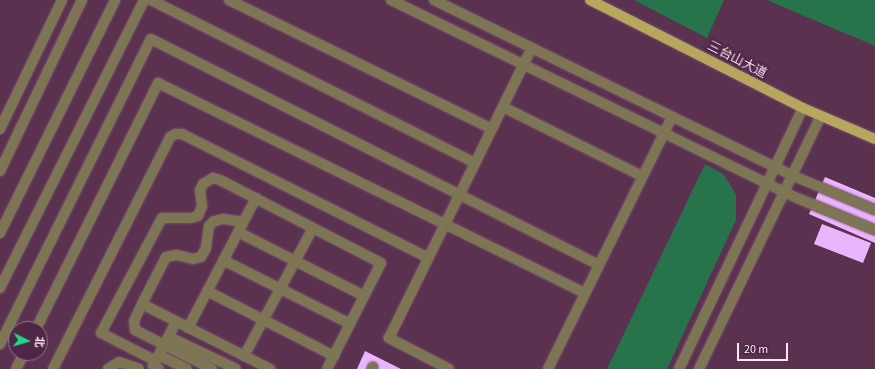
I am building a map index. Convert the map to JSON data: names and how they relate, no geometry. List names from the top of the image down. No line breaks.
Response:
{"streets":{"main road":["三台山大道"]},"scale_bar":"20 m","north":"right"}
